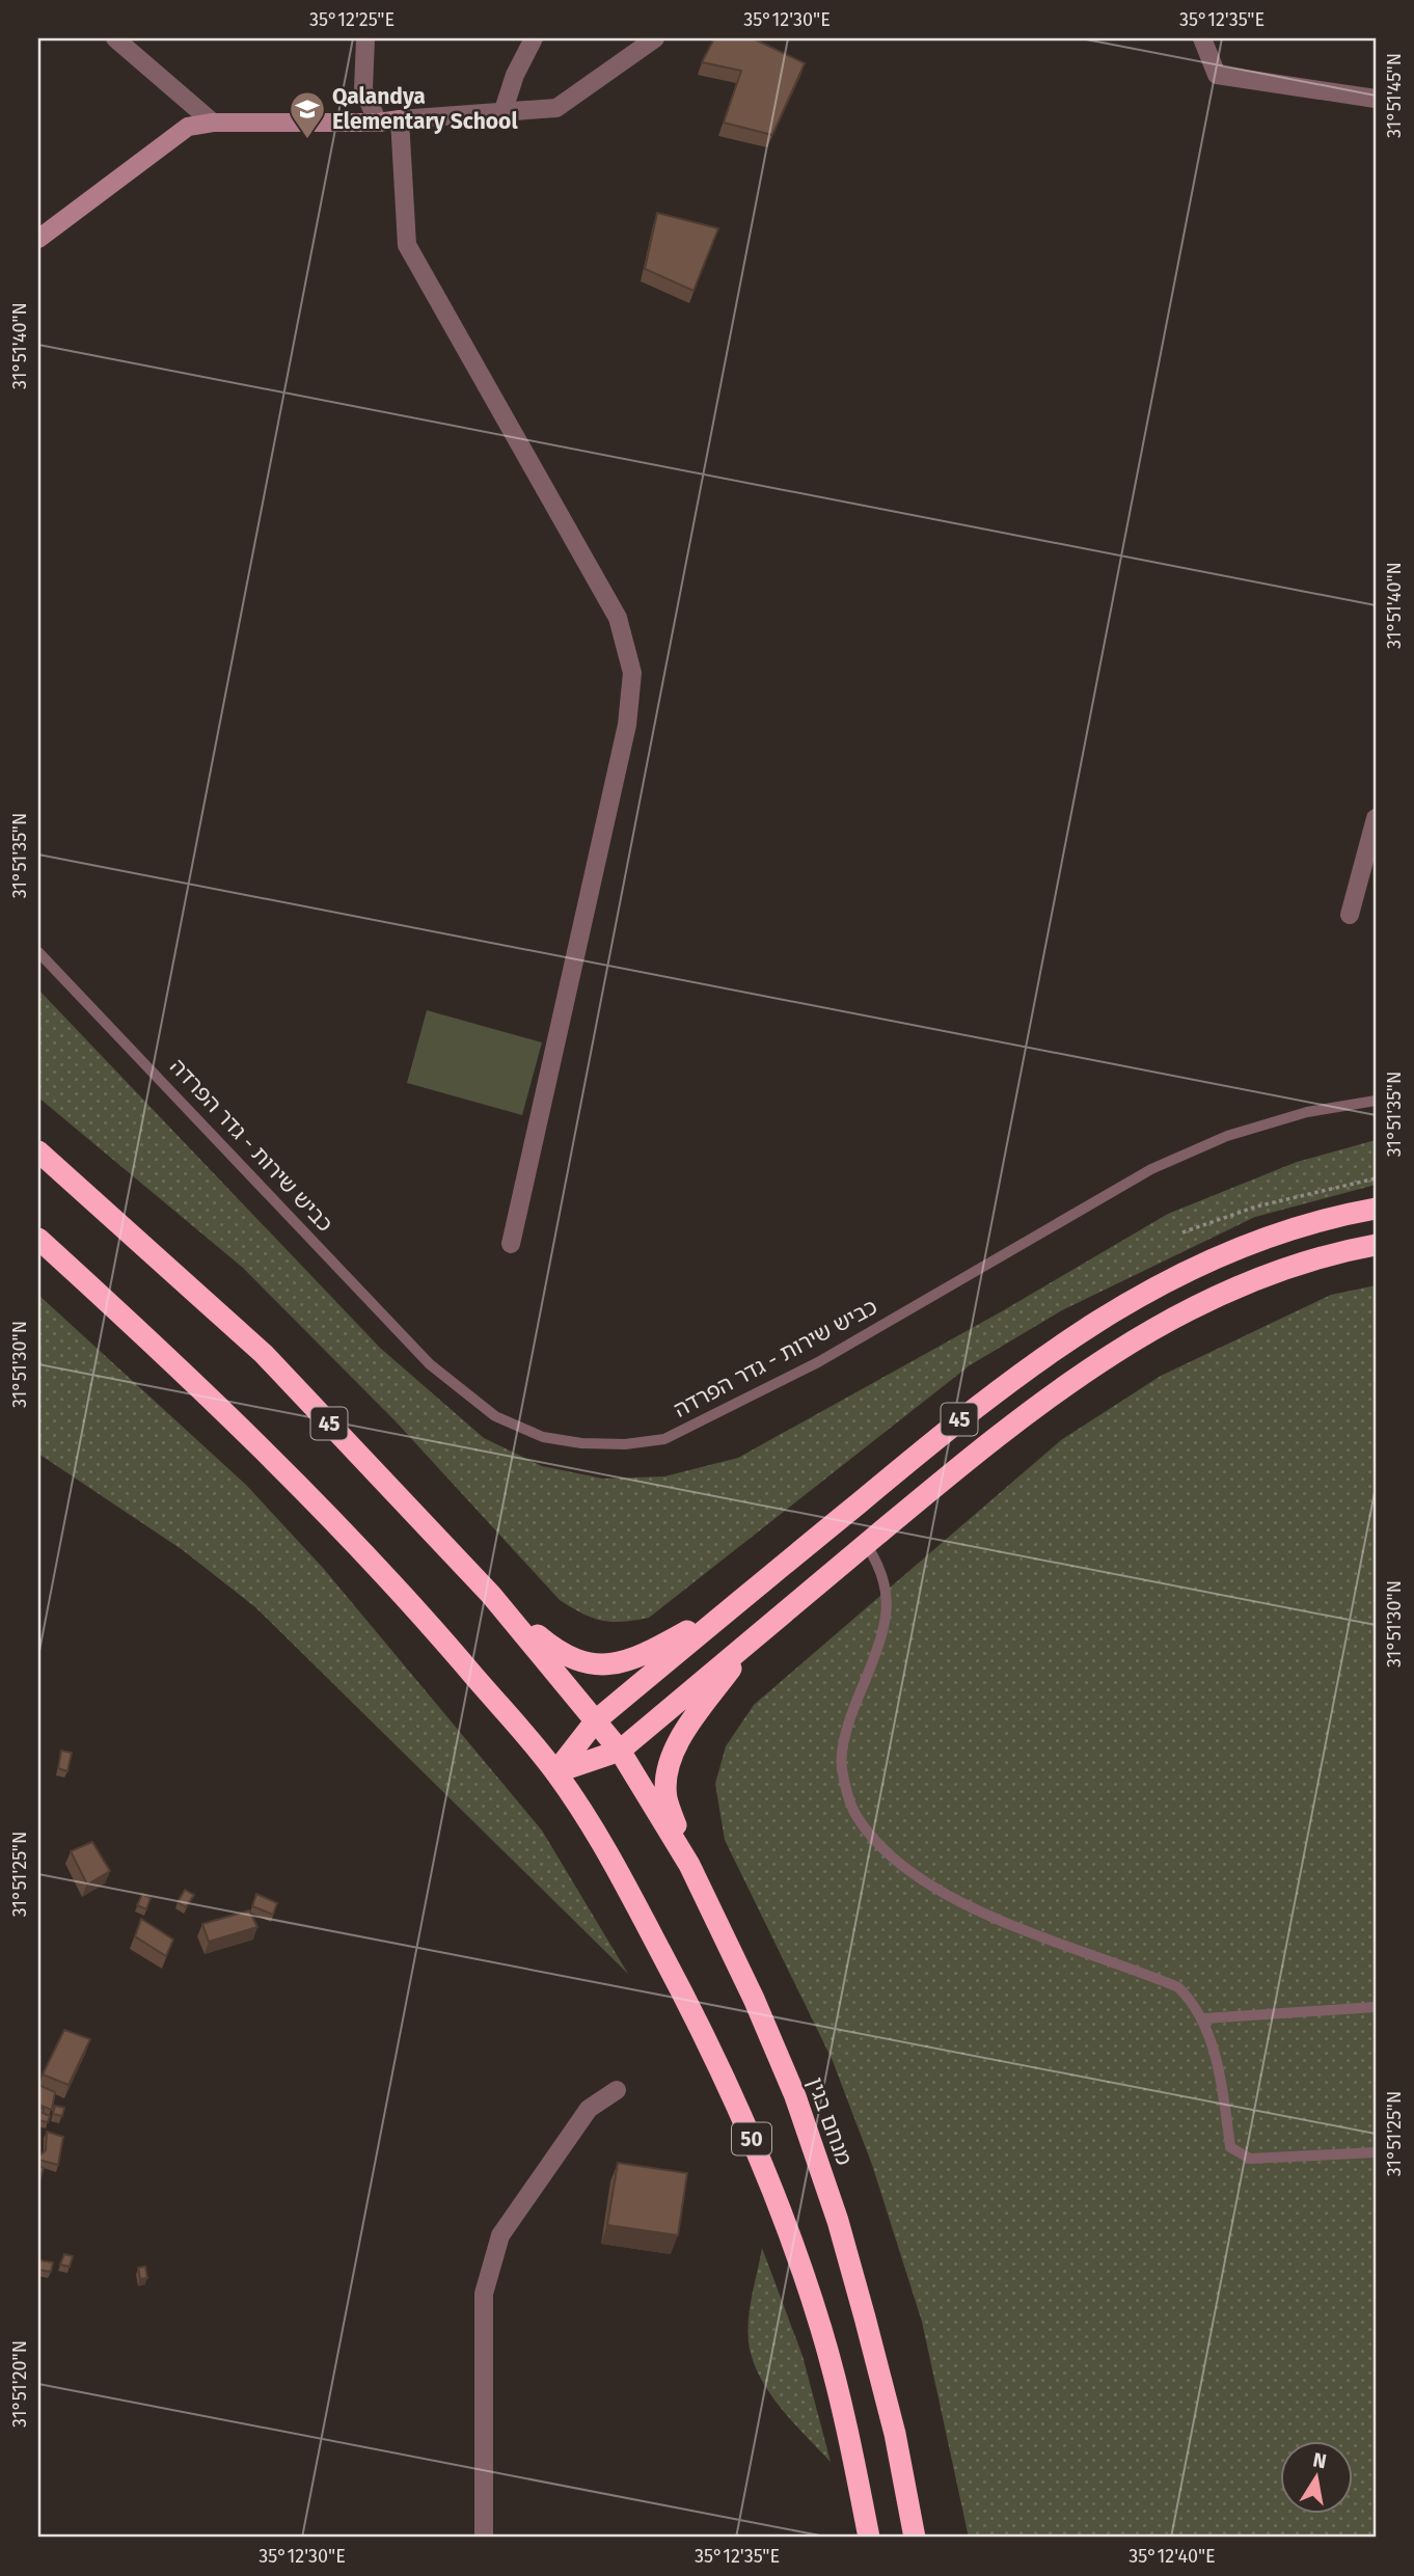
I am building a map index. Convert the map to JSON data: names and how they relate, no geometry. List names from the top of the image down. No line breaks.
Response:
{"streets":{"highway":["45","מנחם בגין","50"],"lane":["כביש שירות - גדר הפרדה"]},"crossings":[["45","מנחם בגין"],["45","50"]],"places":{"school or university":["Qalandya Elementary School"]},"north":"top","coordinates":["35°12'25\"E","35°12'30\"E","35°12'35\"E","31°51'45\"N","31°51'40\"N","31°51'35\"N","31°51'30\"N","31°51'25\"N","31°51'20\"N","35°12'40\"E"]}
